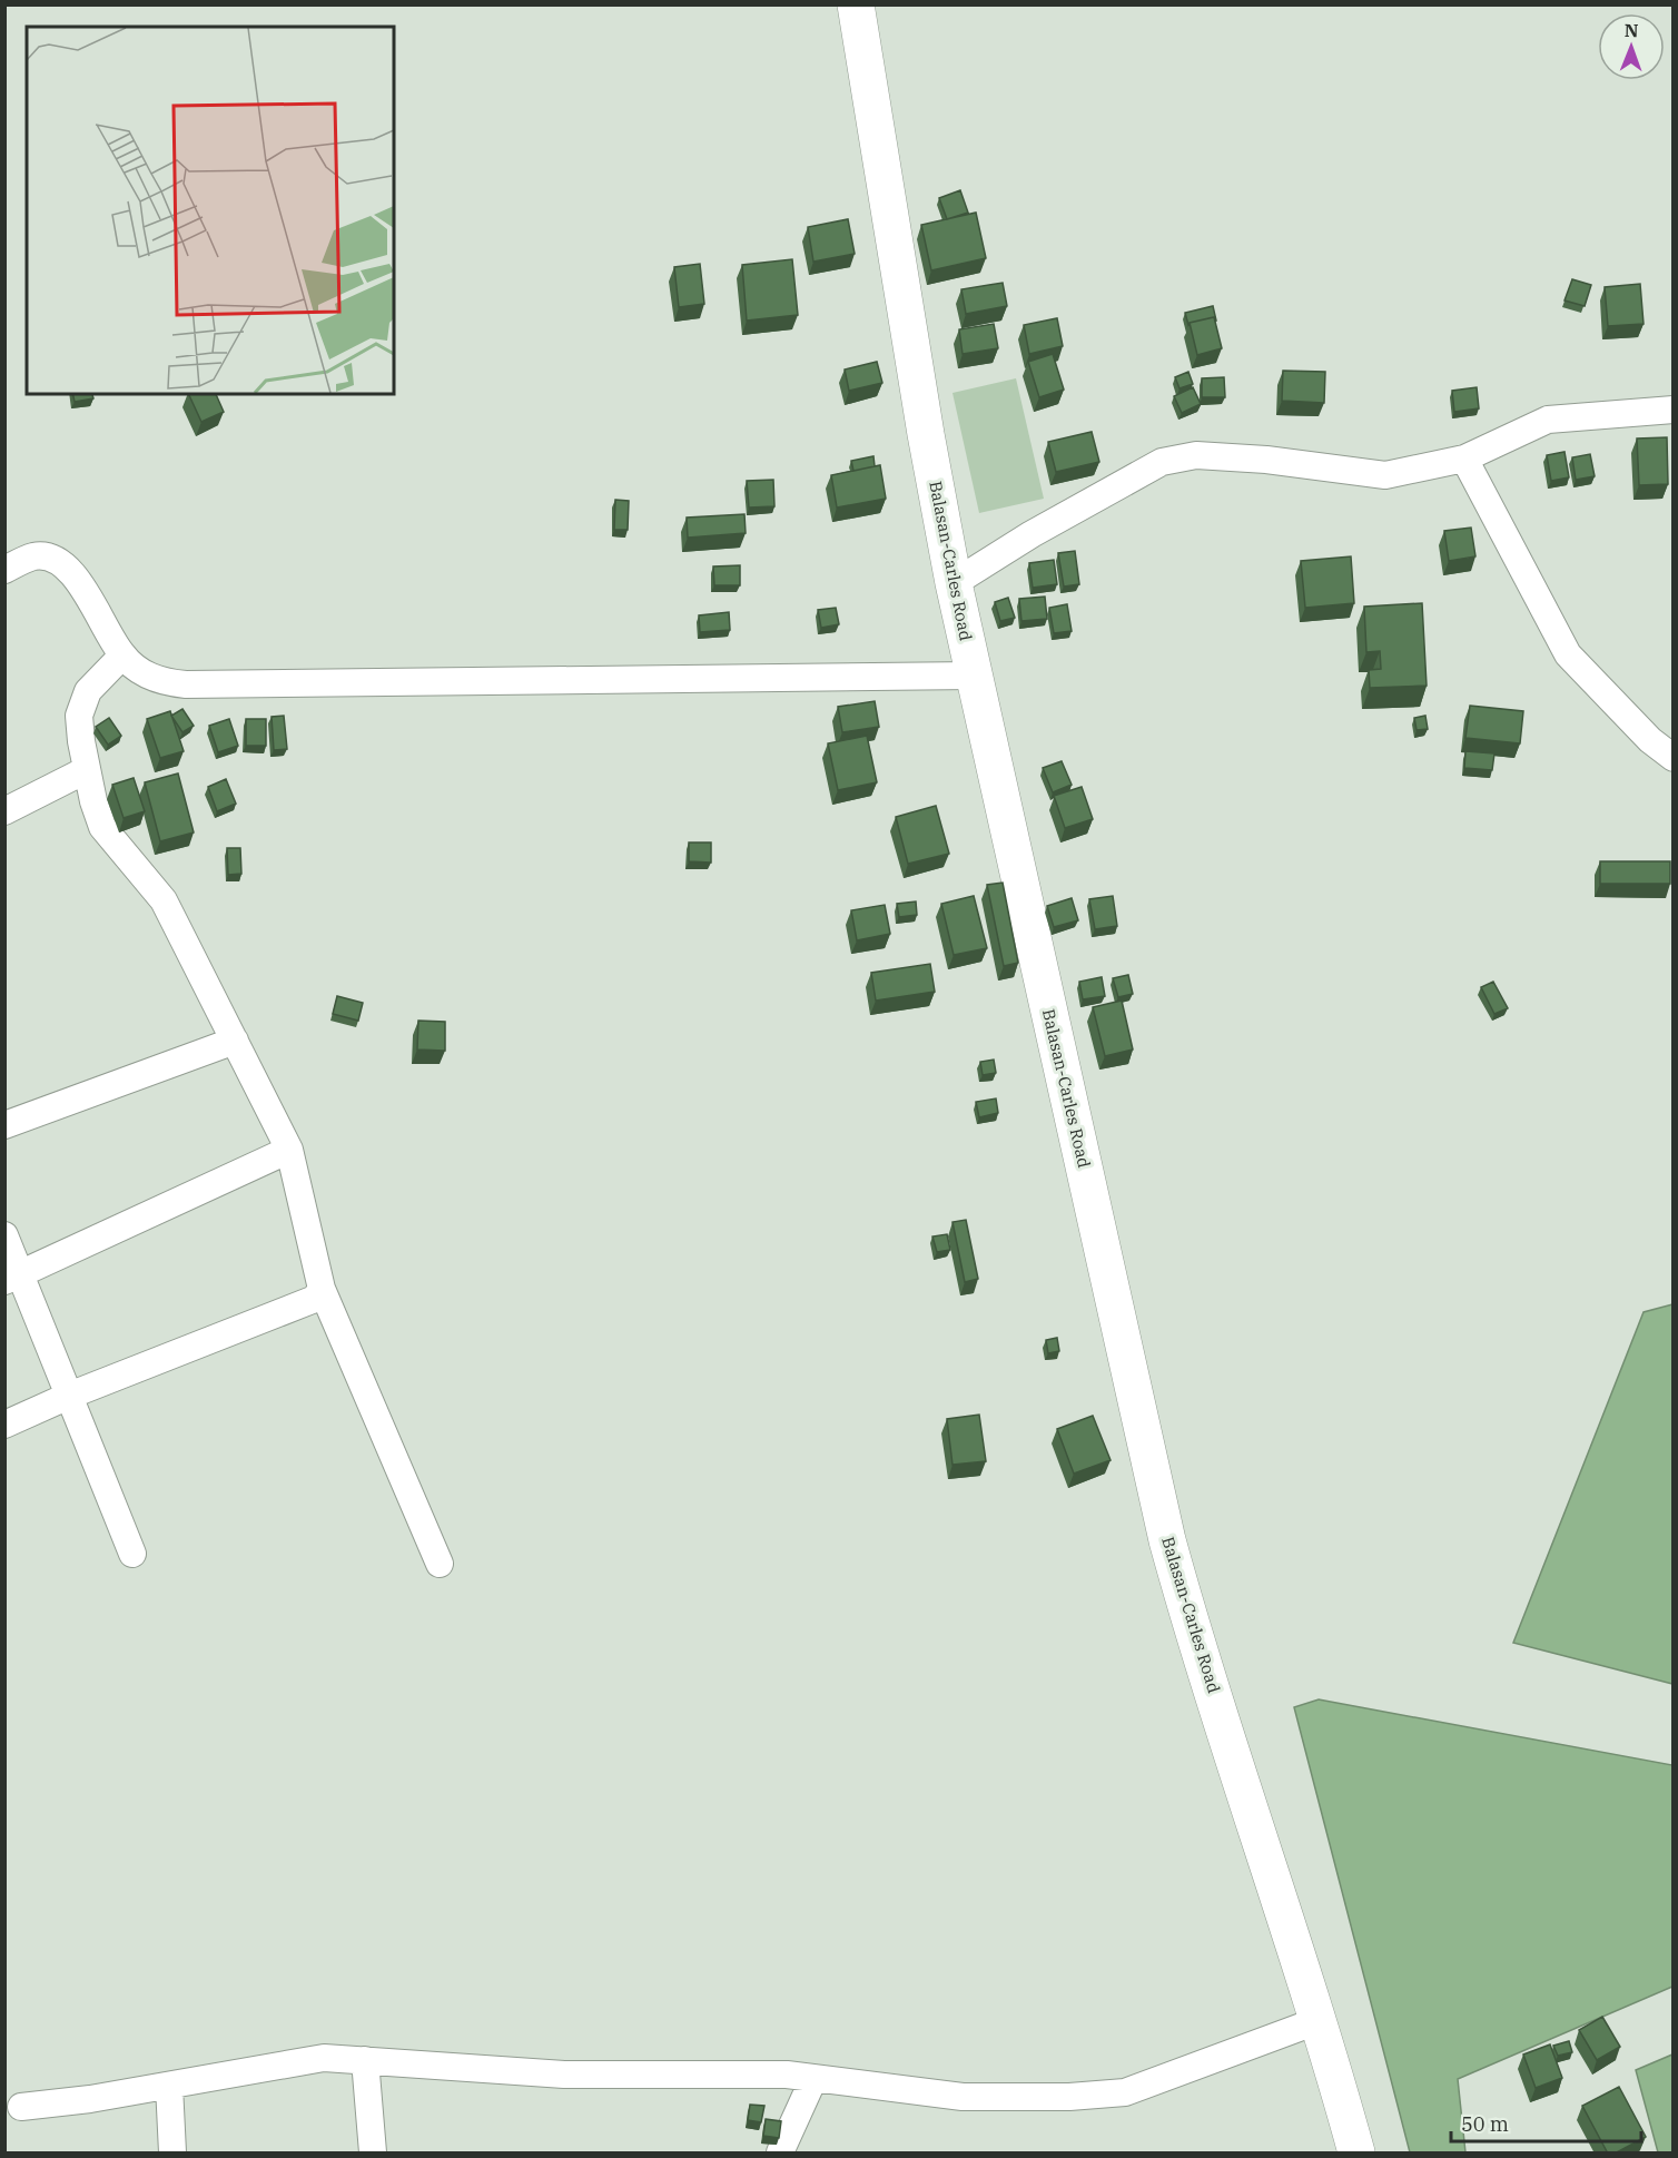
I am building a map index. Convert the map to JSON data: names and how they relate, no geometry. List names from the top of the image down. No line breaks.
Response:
{"streets":{"main road":["Balasan-Carles Road"]},"scale_bar":"50 m","north":"top"}
